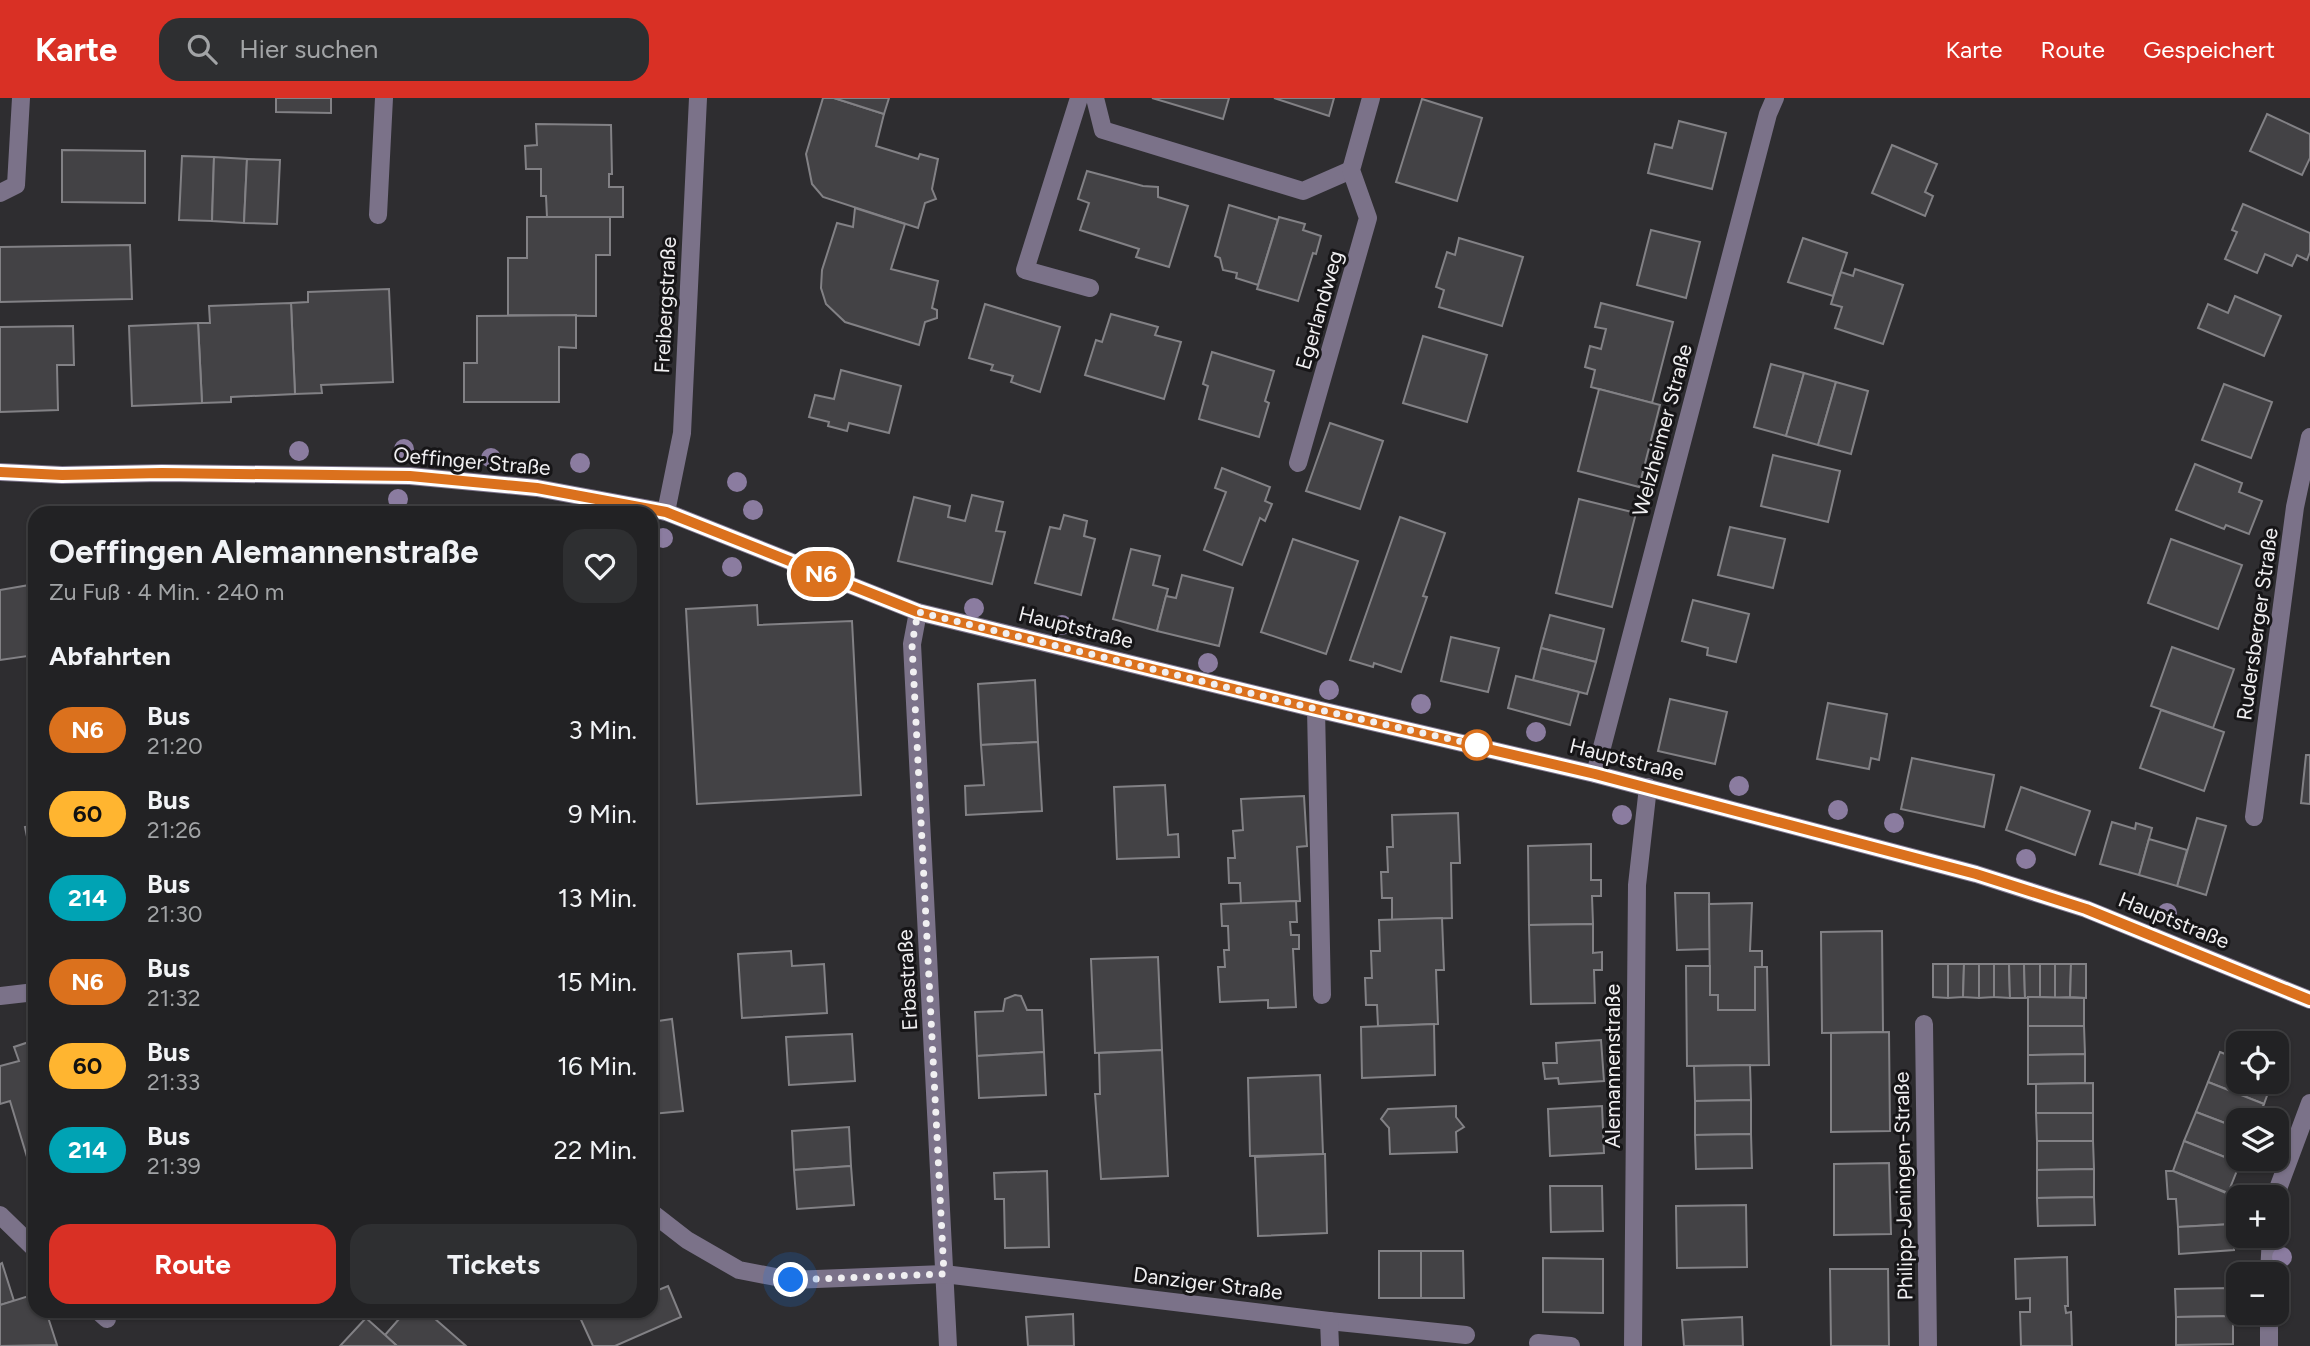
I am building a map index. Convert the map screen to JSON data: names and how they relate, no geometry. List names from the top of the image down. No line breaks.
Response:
{"streets":{"street":["Freibergstraße","Egerlandweg","Welzheimer Straße","Oeffinger Straße","Rudersberger Straße","Hauptstraße","Erbastraße","Alemannenstraße","Philipp-Jeningen-Straße","Danziger Straße"]},"crossings":[["Freibergstraße","Oeffinger Straße"],["Welzheimer Straße","Hauptstraße"],["Oeffinger Straße","Hauptstraße"],["Oeffinger Straße","Erbastraße"],["Hauptstraße","Erbastraße"],["Hauptstraße","Alemannenstraße"],["Erbastraße","Danziger Straße"]],"lines":["bus line N6"],"page":{"header":"Karte","search":"Hier suchen","nav":["Karte","Route","Gespeichert"],"on_map":"N6","heading":[["Oeffingen Alemannenstraße","Zu Fuß · 4 Min. · 240 m"],"Abfahrten"],"list":[{"mark":"N6","name":"Bus","note":"21:20","value":"3 Min."},{"mark":"60","name":"Bus","note":"21:26","value":"9 Min."},{"mark":"214","name":"Bus","note":"21:30","value":"13 Min."},{"mark":"N6","name":"Bus","note":"21:32","value":"15 Min."},{"mark":"60","name":"Bus","note":"21:33","value":"16 Min."},{"mark":"214","name":"Bus","note":"21:39","value":"22 Min."}],"map_buttons":["+","−"],"buttons":["Route","Tickets"]}}
